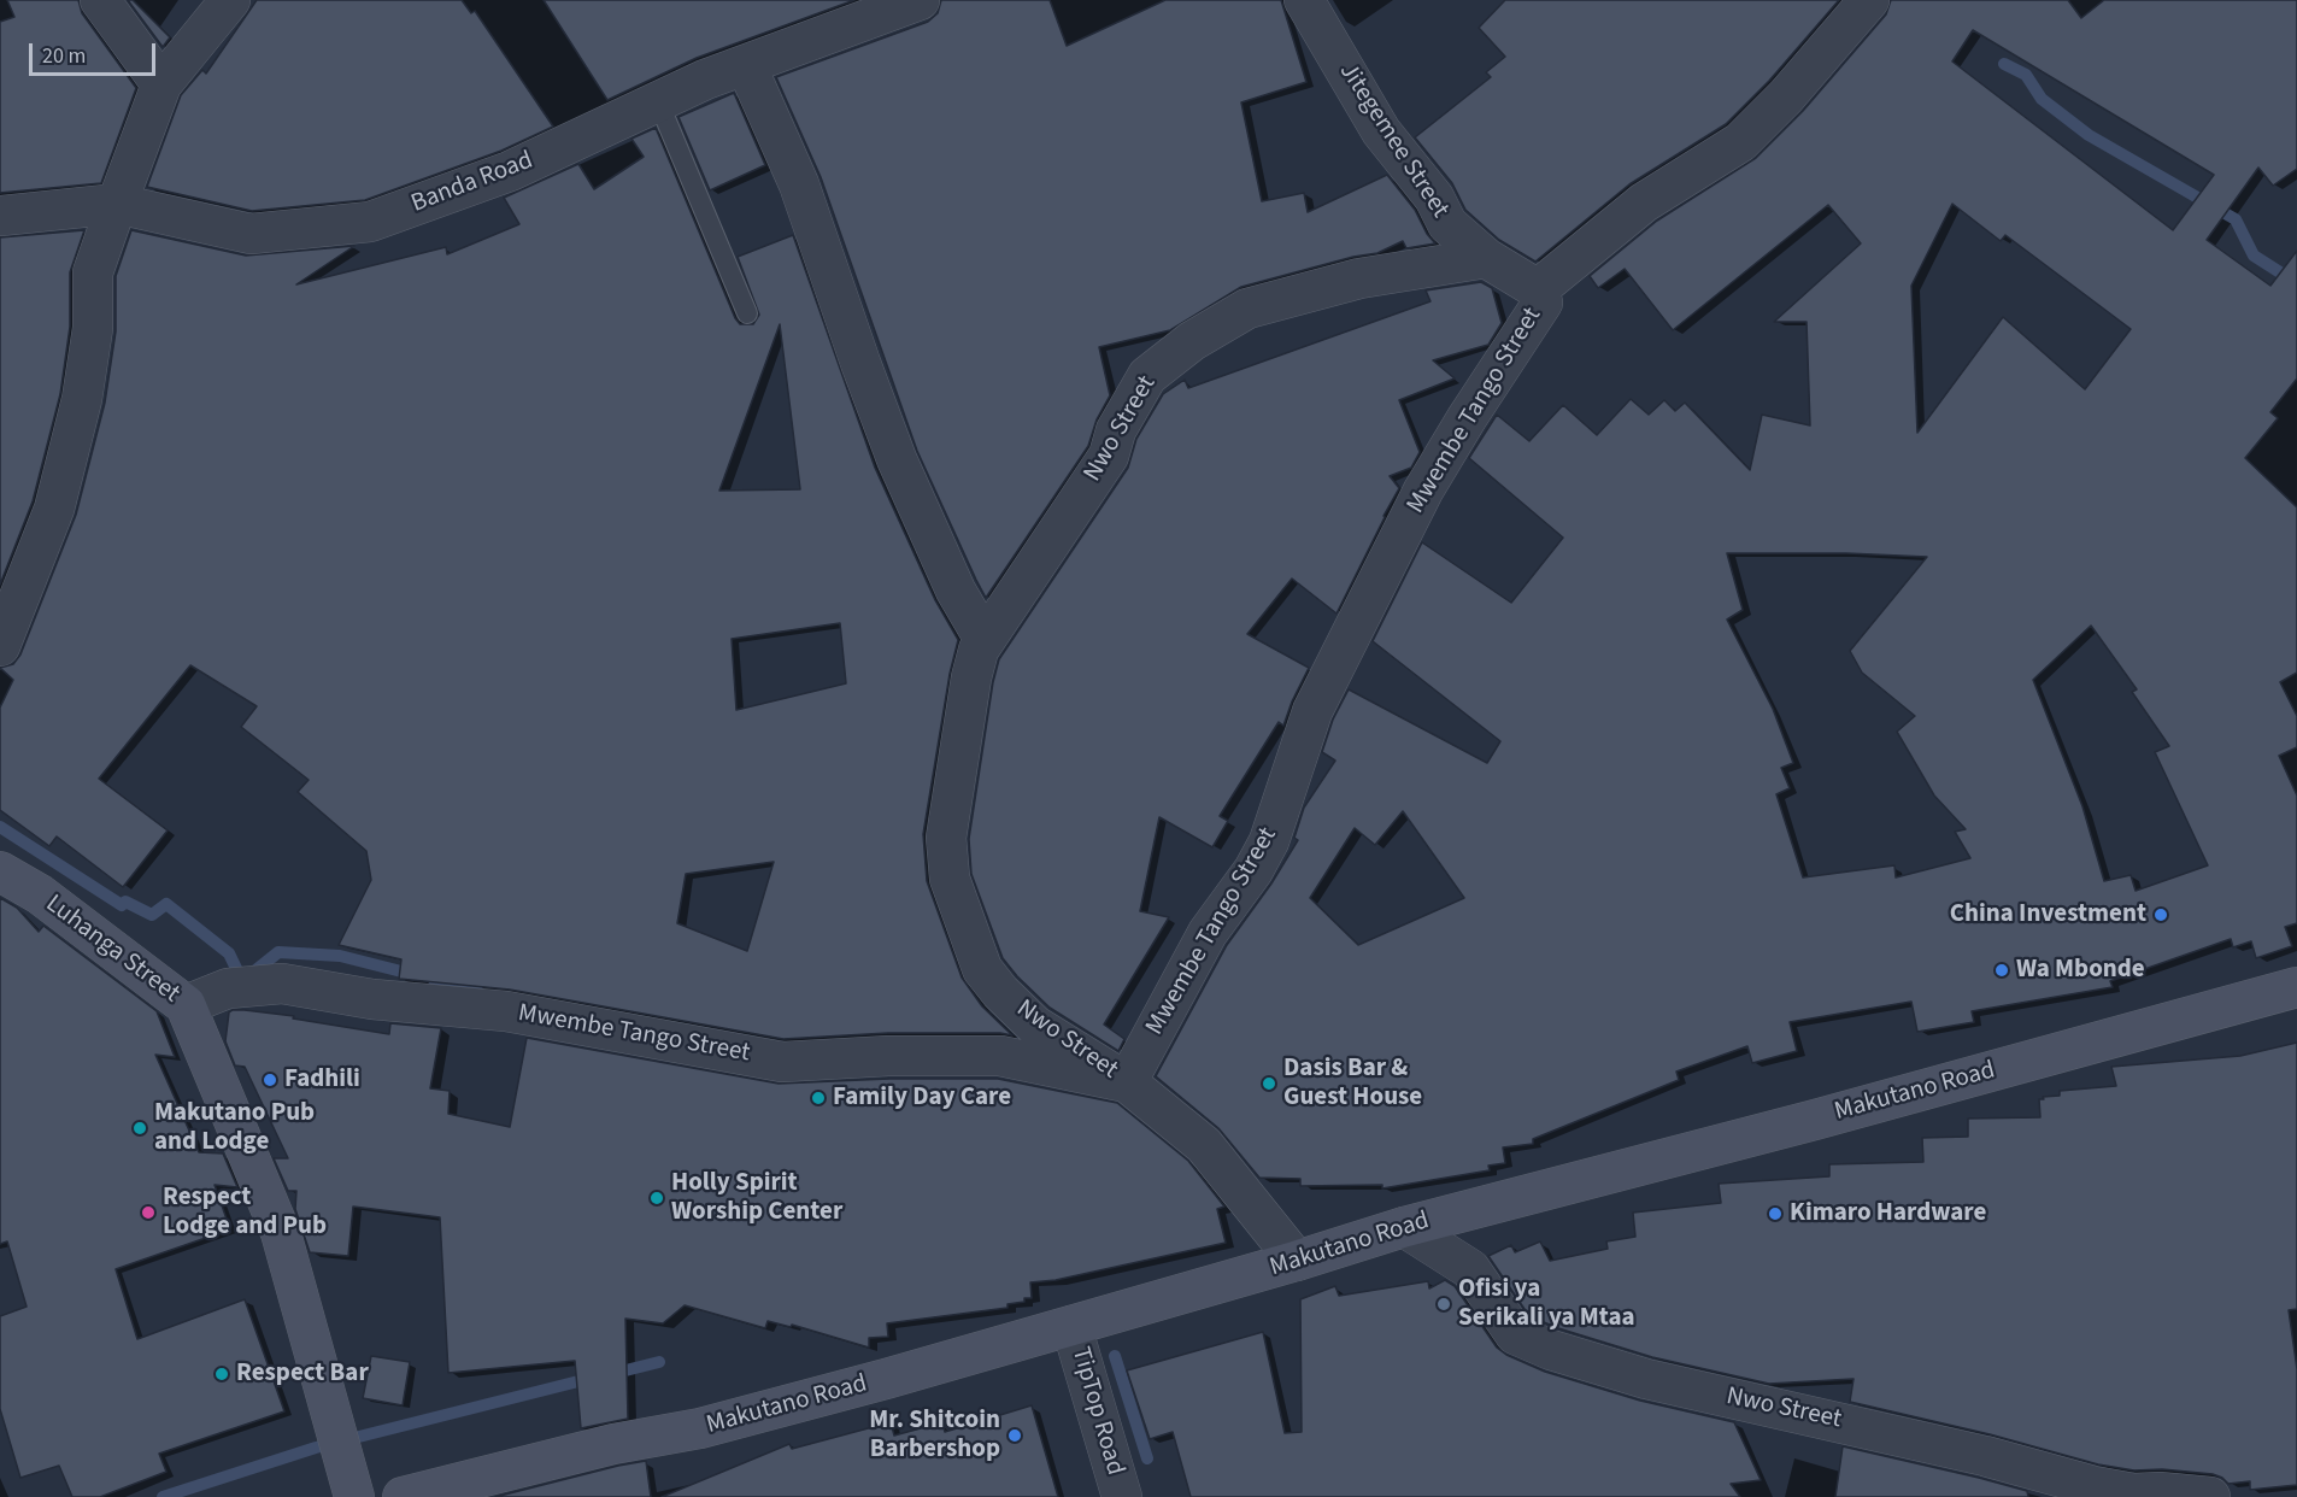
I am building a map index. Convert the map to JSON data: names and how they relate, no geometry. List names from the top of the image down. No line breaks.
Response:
{"streets":{"street":["Jitegemee Street","Banda Road","Mwembe Tango Street","Nwo Street","Luhanga Street","Makutano Road","TipTop Road"]},"crossings":[["Jitegemee Street","Mwembe Tango Street"],["Jitegemee Street","Nwo Street"],["Mwembe Tango Street","Nwo Street"],["Mwembe Tango Street","Luhanga Street"],["Nwo Street","Makutano Road"],["Makutano Road","TipTop Road"]],"places":["China Investment","Wa Mbonde","Fadhili","Dasis Bar & Guest House","Family Day Care","Makutano Pub and Lodge","Holly Spirit Worship Center","Respect Lodge and Pub","Kimaro Hardware","Ofisi ya Serikali ya Mtaa","Respect Bar","Mr. Shitcoin Barbershop"],"scale_bar":"20 m"}
